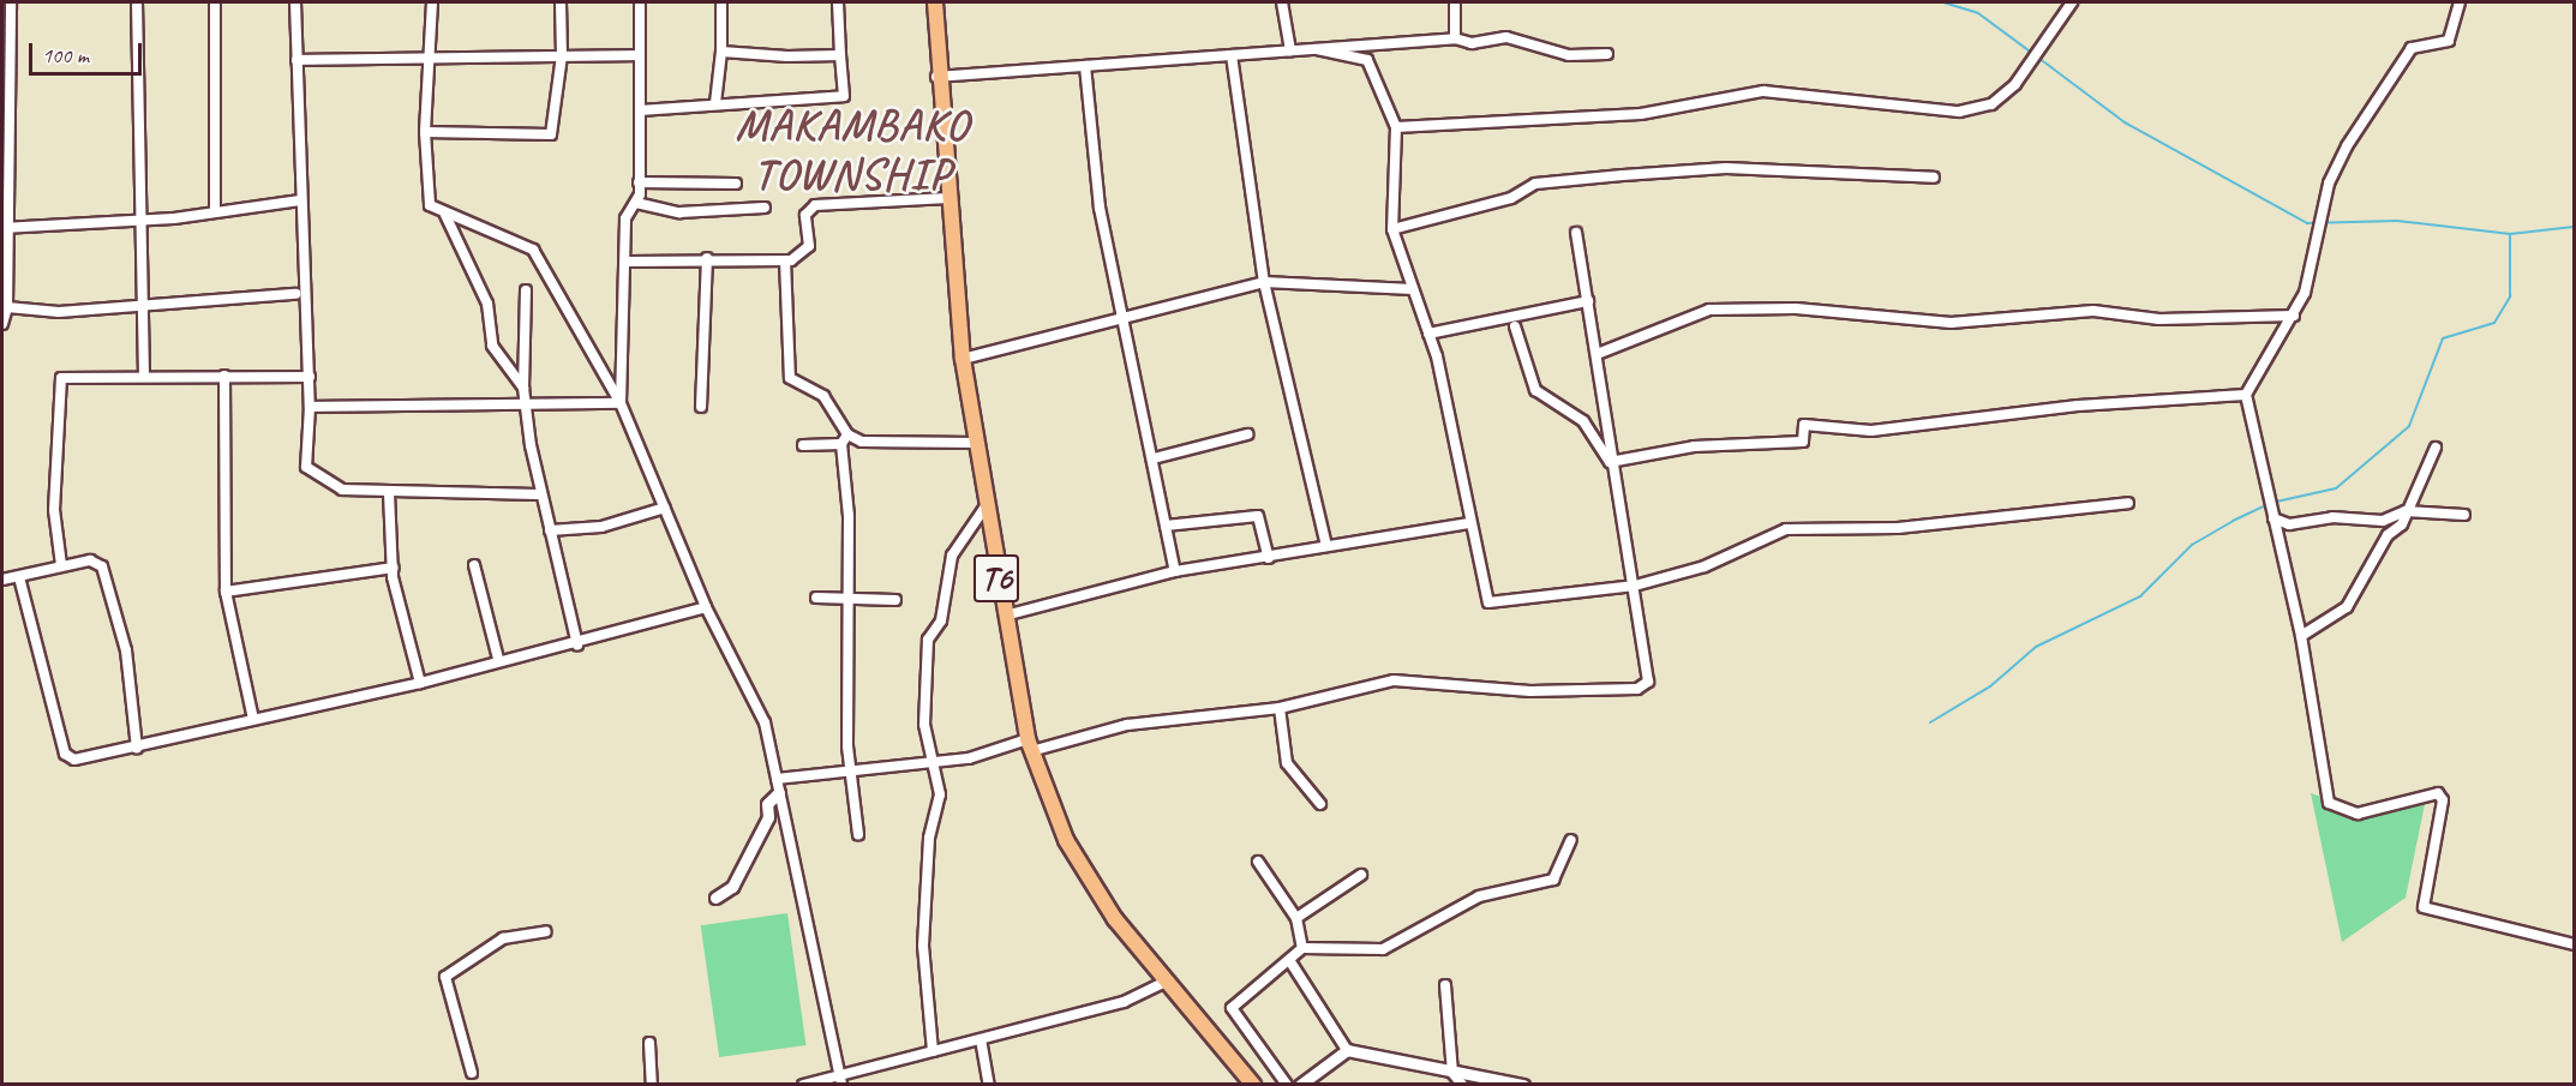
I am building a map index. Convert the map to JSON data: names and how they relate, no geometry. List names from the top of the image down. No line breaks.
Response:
{"streets":{"highway":["T6"]},"districts":["MAKAMBAKO TOWNSHIP"],"scale_bar":"100 m"}
